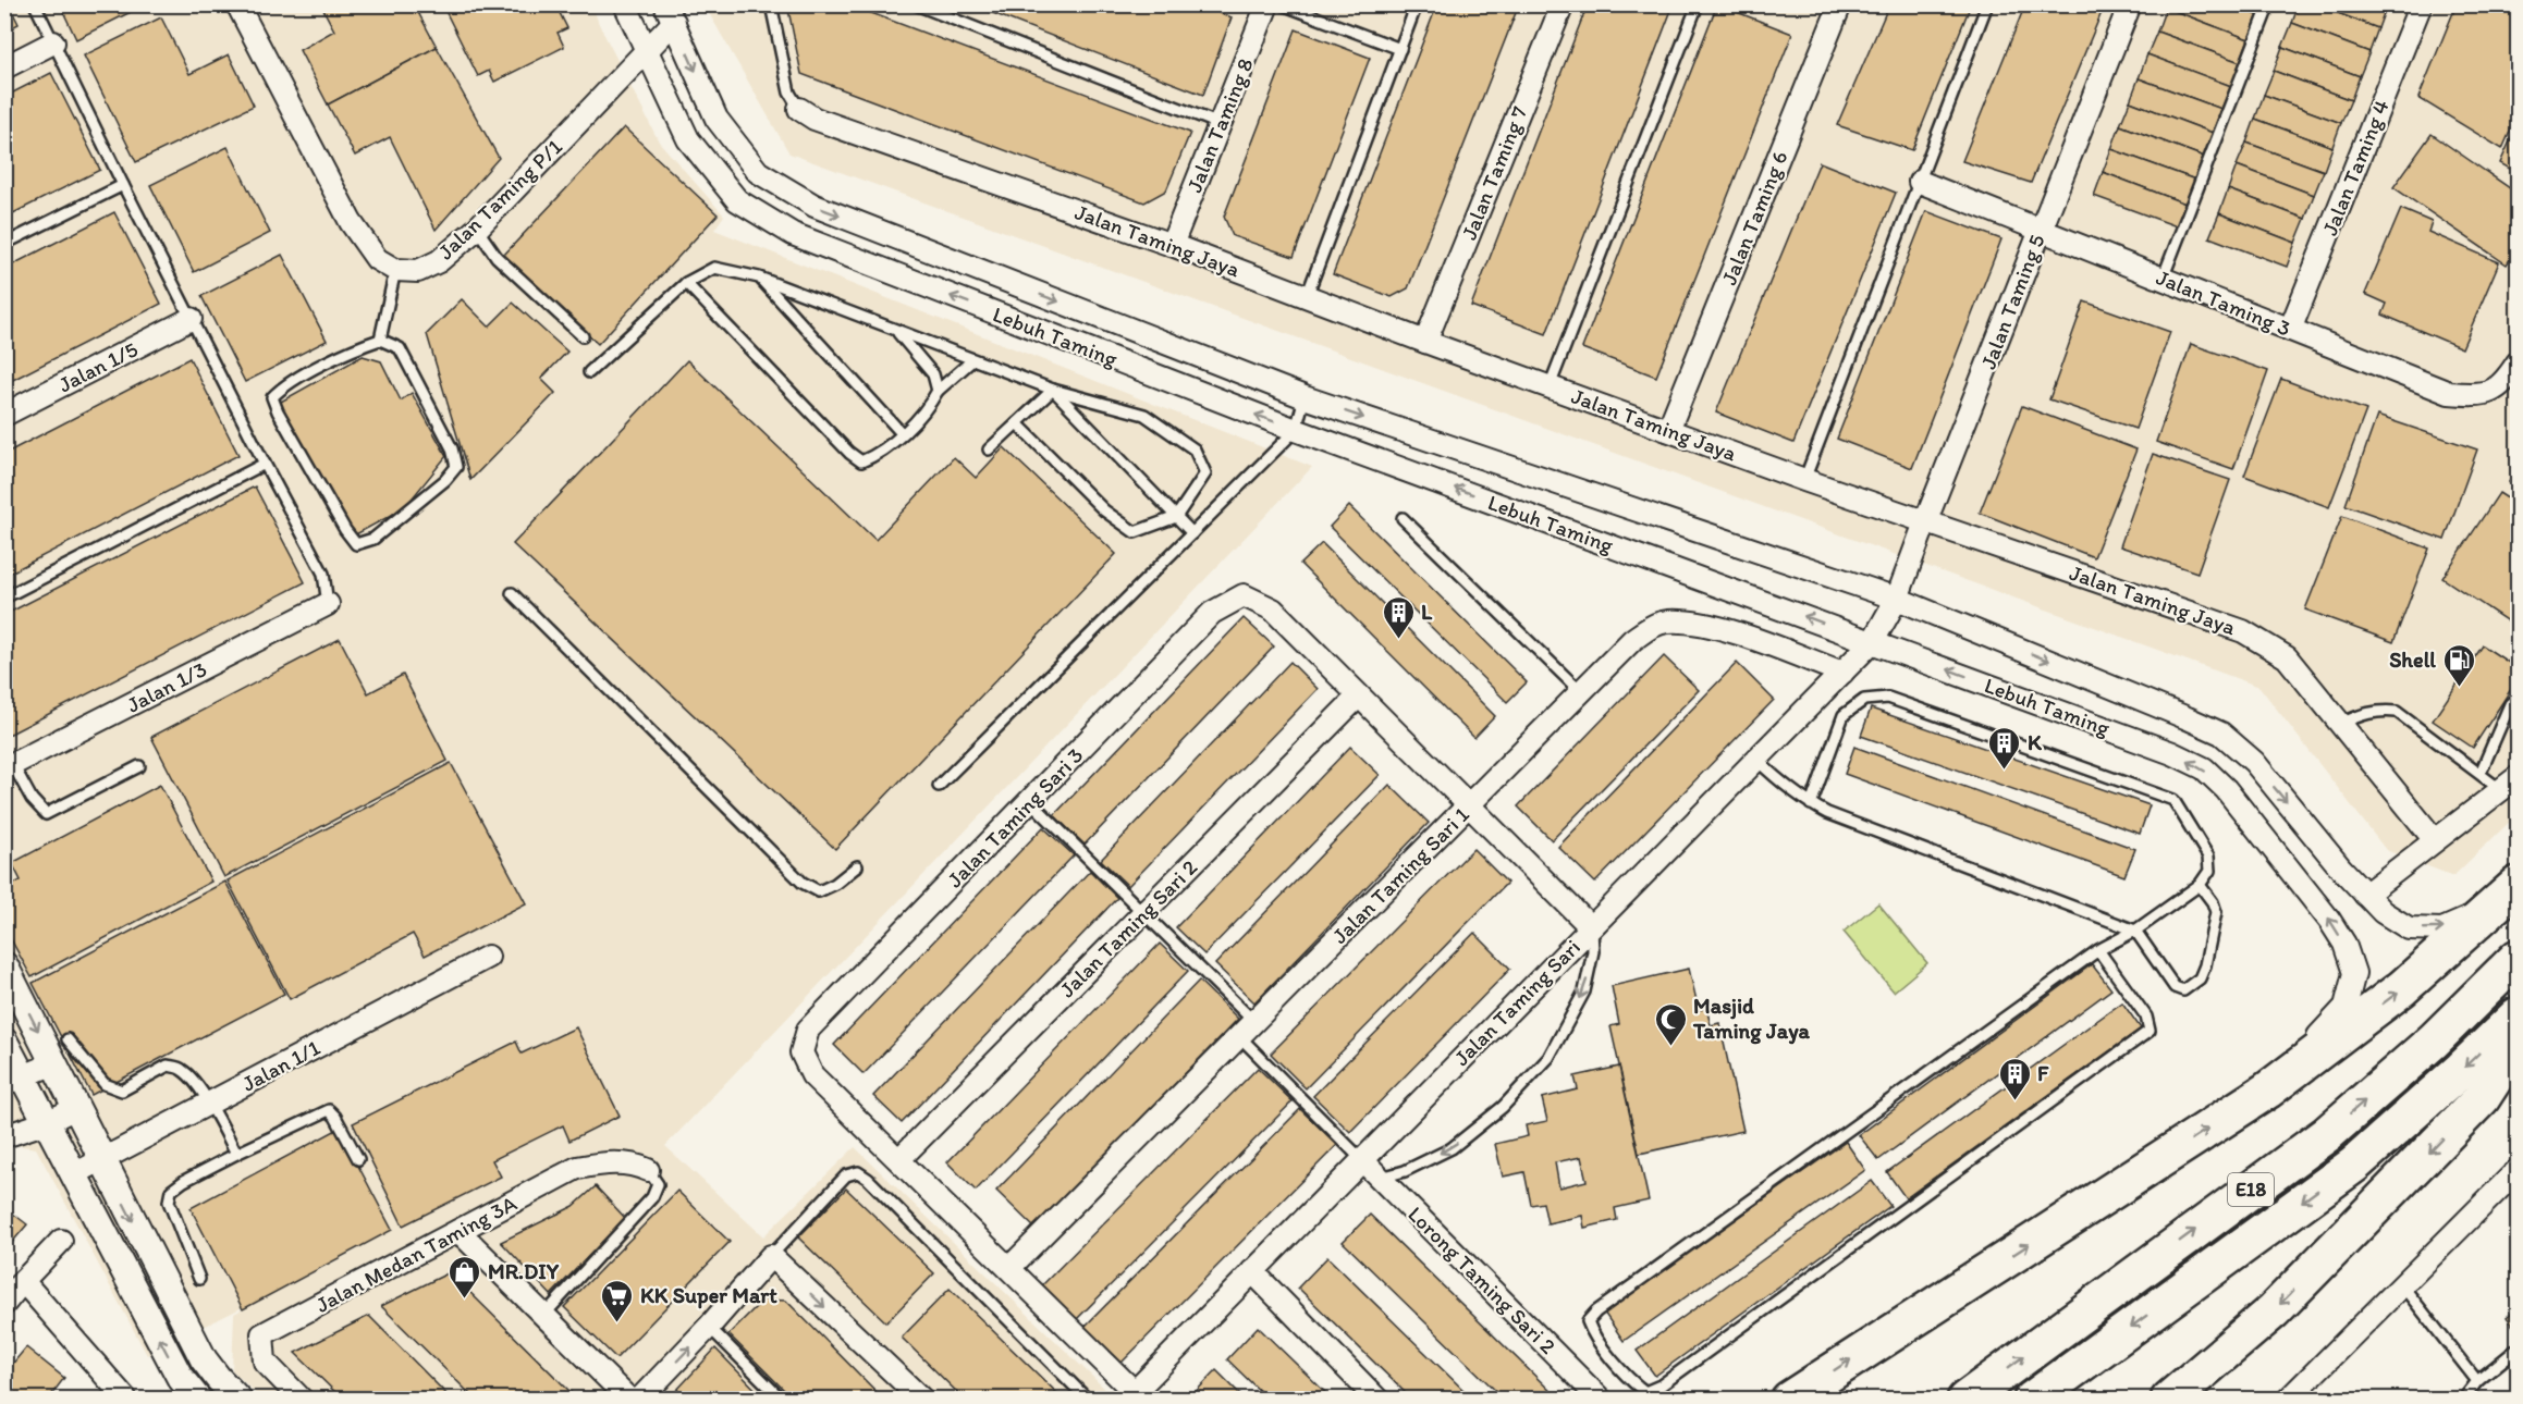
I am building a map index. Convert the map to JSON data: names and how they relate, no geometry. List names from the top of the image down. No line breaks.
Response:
{"streets":{"highway":["E18"],"street":["Jalan Taming 8","Jalan Taming 4","Jalan Taming 7","Jalan Taming P/1","Jalan Taming 6","Jalan Taming Jaya","Jalan Taming 5","Jalan Taming 3","Lebuh Taming","Jalan 1/5","Jalan 1/3","Jalan Taming Sari 3","Jalan Taming Sari 1","Jalan Taming Sari 2","Jalan Taming Sari","Jalan 1/1","Jalan Medan Taming 3A","Lorong Taming Sari 2"]},"crossings":[["Jalan Taming 8","Jalan Taming Jaya"],["Jalan Taming 4","Jalan Taming 3"],["Jalan Taming 7","Jalan Taming Jaya"],["Jalan Taming P/1","Lebuh Taming"],["Jalan Taming 6","Jalan Taming Jaya"],["Jalan Taming Jaya","Jalan Taming 5"],["Jalan Taming 5","Jalan Taming 3"],["Jalan Taming 5","Lebuh Taming"],["Jalan Taming 5","Jalan Taming Sari"],["Lebuh Taming","Jalan Taming Sari"],["Jalan Taming Sari 3","Jalan Taming Sari 2"],["Jalan Taming Sari 1","Jalan Taming Sari"],["Jalan Taming Sari","Lorong Taming Sari 2"]],"places":{"building":["L","K","F"],"fuel station":["Shell"],"mosque":["Masjid Taming Jaya"],"shop":["MR.DIY"],"supermarket":["KK Super Mart"]}}
